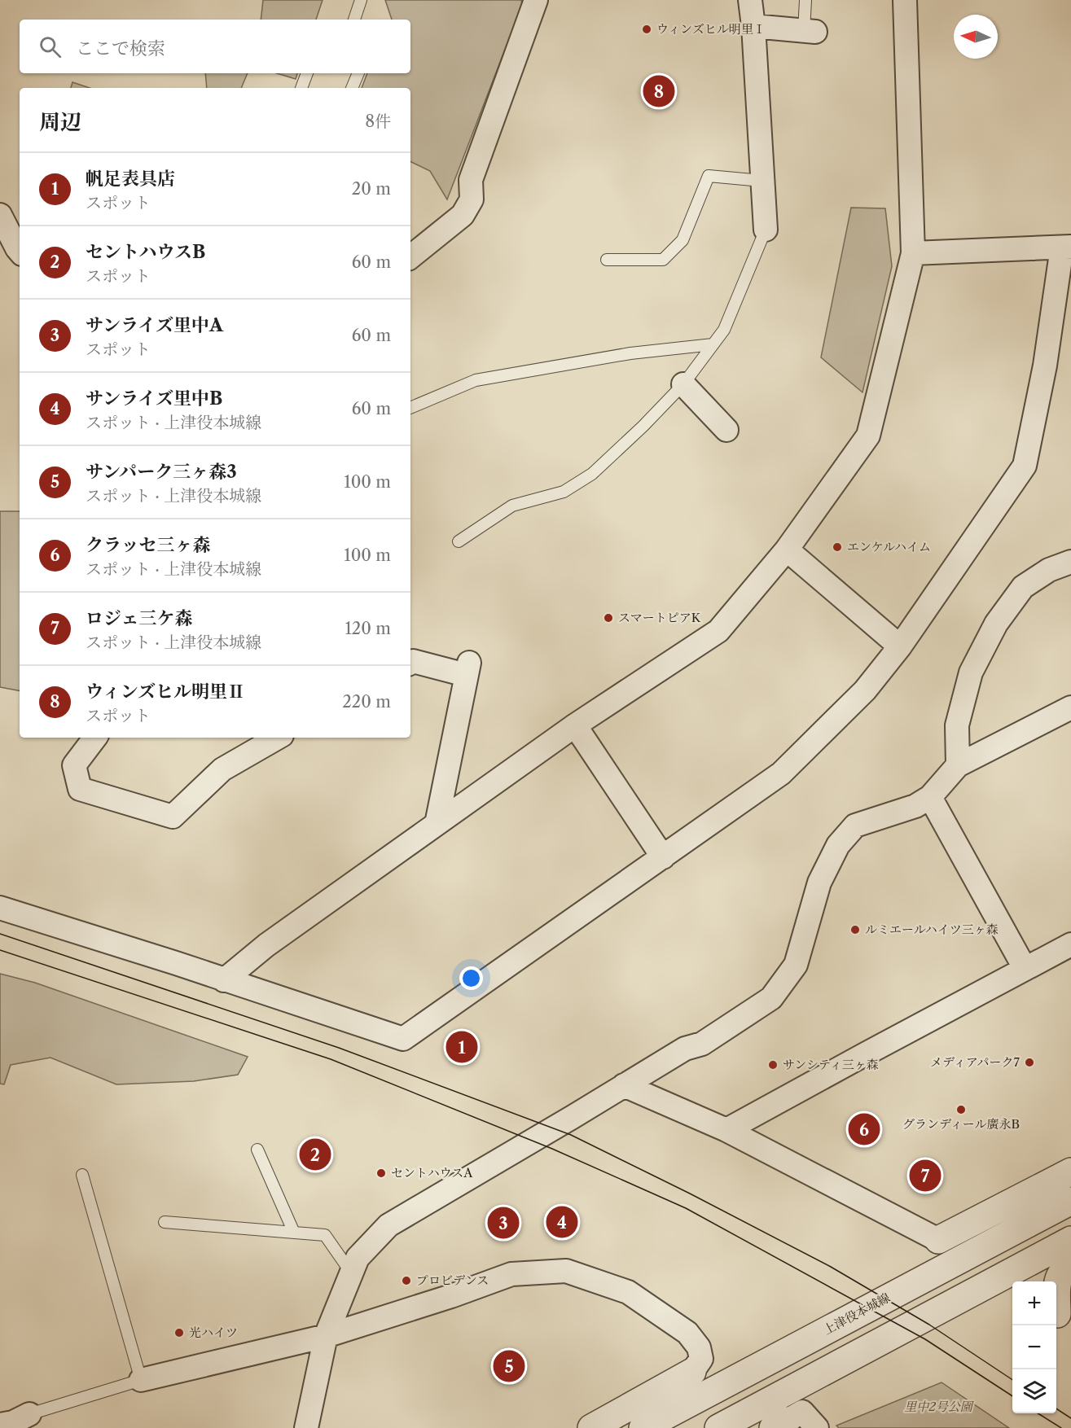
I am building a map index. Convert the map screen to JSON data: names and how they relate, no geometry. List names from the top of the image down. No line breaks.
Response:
{"streets":{"street":["上津役本城線"]},"parks":["里中2号公園"],"places":["ウィンズヒル明里Ⅰ","エンケルハイム","スマートピアK","ルミエールハイツ三ヶ森","メディアパーク7","サンシティ三ヶ森","グランディール廣永B","セントハウスA","プロビデンス","光ハイツ"],"north":"left","page":{"search":"ここで検索","pins":["8","1","6","2","7","4","3","5"],"heading":["周辺","8件"],"list":[{"mark":"1","name":"帆足表具店","note":"スポット","value":"20 m"},{"mark":"2","name":"セントハウスB","note":"スポット","value":"60 m"},{"mark":"3","name":"サンライズ里中A","note":"スポット","value":"60 m"},{"mark":"4","name":"サンライズ里中B","note":"スポット · 上津役本城線","value":"60 m"},{"mark":"5","name":"サンパーク三ヶ森3","note":"スポット · 上津役本城線","value":"100 m"},{"mark":"6","name":"クラッセ三ヶ森","note":"スポット · 上津役本城線","value":"100 m"},{"mark":"7","name":"ロジェ三ケ森","note":"スポット · 上津役本城線","value":"120 m"},{"mark":"8","name":"ウィンズヒル明里Ⅱ","note":"スポット","value":"220 m"}],"map_buttons":["+","−"]}}
